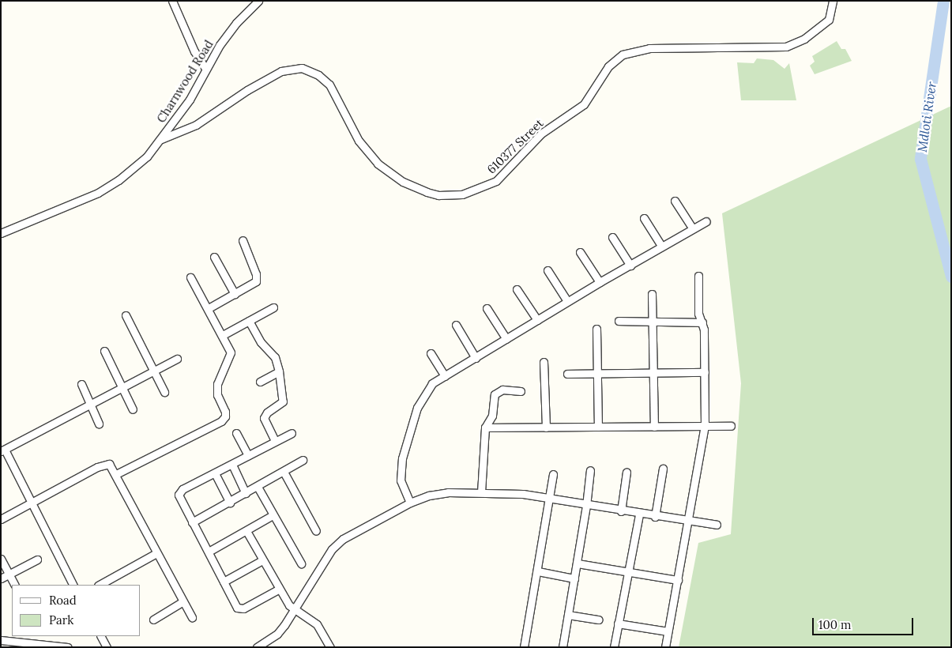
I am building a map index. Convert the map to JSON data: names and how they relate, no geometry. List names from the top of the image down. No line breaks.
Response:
{"streets":{"street":["Charnwood Road","610377 Street"]},"crossings":[["Charnwood Road","610377 Street"]],"water":["Mdloti River"],"legend":["Road","Park"],"scale_bar":"100 m"}
